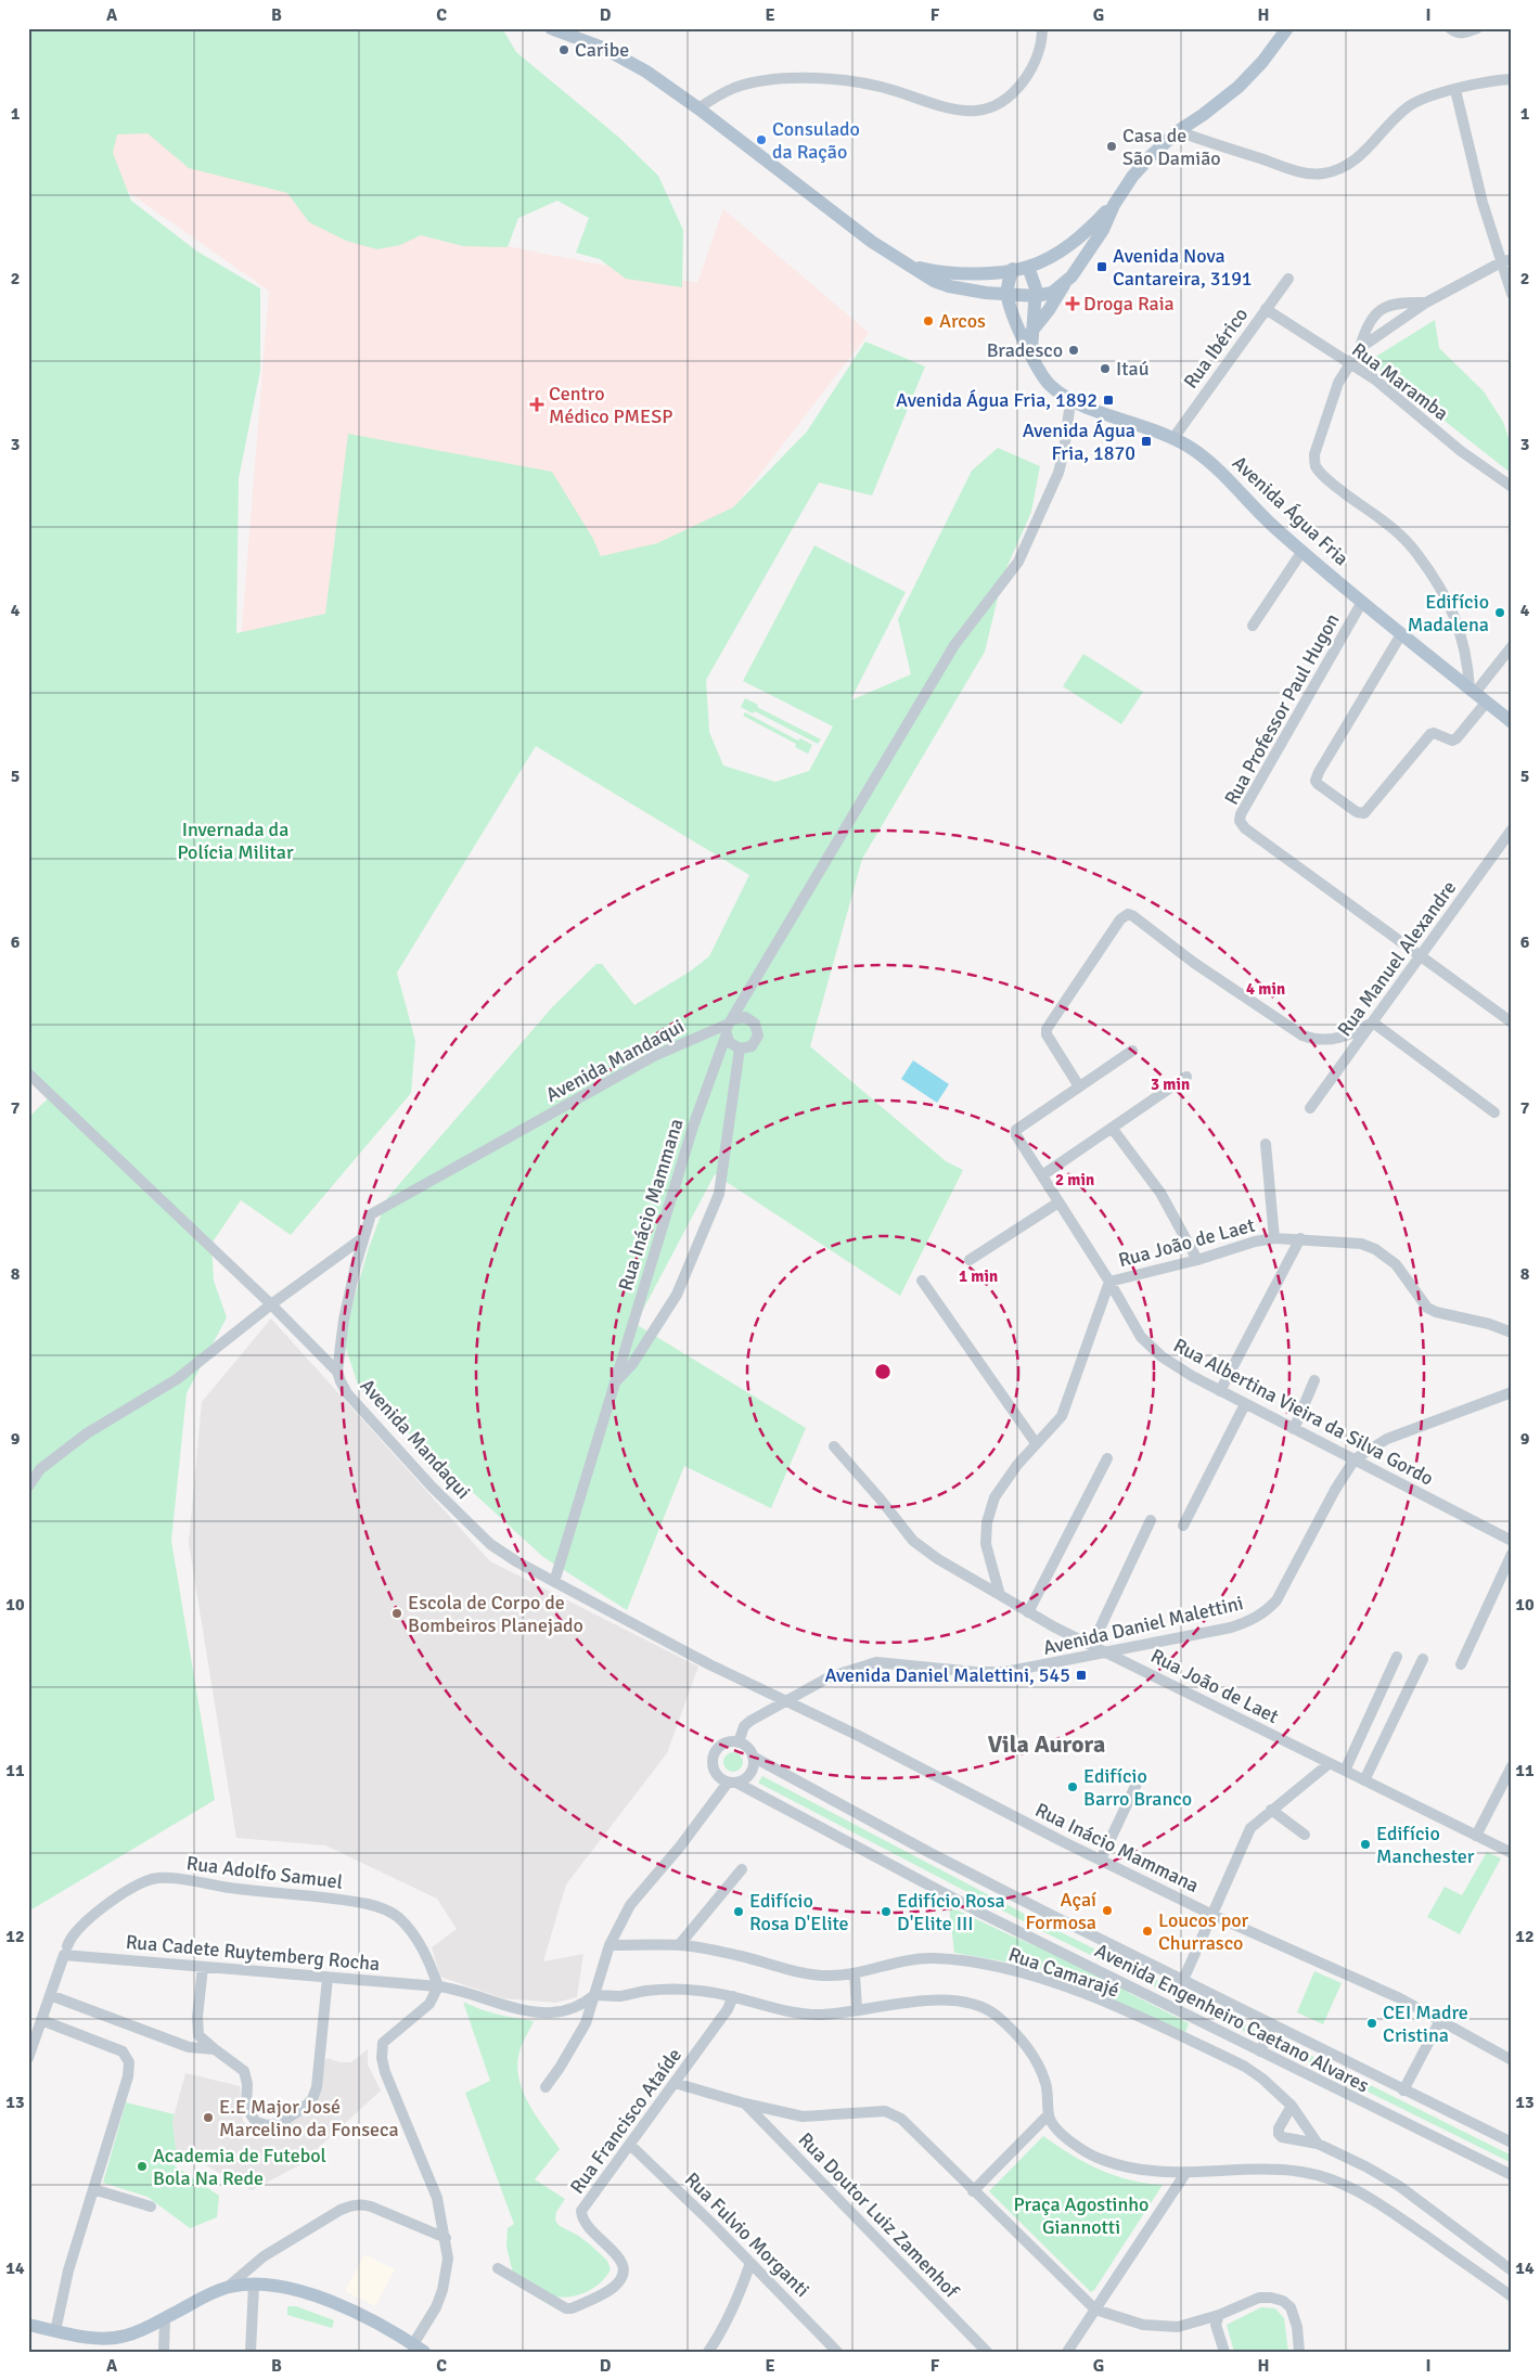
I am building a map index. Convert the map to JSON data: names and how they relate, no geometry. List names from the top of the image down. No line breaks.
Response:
{"streets":{"main road":["Avenida Água Fria"],"street":["Rua Ibérico","Rua Maramba","Rua Professor Paul Hugon","Rua Manuel Alexandre","Avenida Mandaqui","Rua Inácio Mammana","Rua João de Laet","Rua Albertina Vieira da Silva Gordo","Avenida Daniel Malettini","Rua Adolfo Samuel","Rua Cadete Ruytemberg Rocha","Rua Camarajé","Avenida Engenheiro Caetano Alvares","Rua Francisco Ataíde","Rua Doutor Luiz Zamenhof","Rua Fulvio Morganti"]},"crossings":[["Rua Ibérico","Rua Maramba"],["Rua Ibérico","Avenida Água Fria"],["Avenida Água Fria","Rua Professor Paul Hugon"],["Avenida Água Fria","Rua Inácio Mammana"],["Rua Professor Paul Hugon","Rua Manuel Alexandre"],["Avenida Mandaqui","Rua Inácio Mammana"],["Rua Inácio Mammana","Avenida Daniel Malettini"],["Rua João de Laet","Rua Albertina Vieira da Silva Gordo"],["Rua João de Laet","Avenida Daniel Malettini"],["Rua Albertina Vieira da Silva Gordo","Avenida Daniel Malettini"],["Avenida Daniel Malettini","Avenida Engenheiro Caetano Alvares"],["Rua Adolfo Samuel","Rua Cadete Ruytemberg Rocha"],["Rua Francisco Ataíde","Rua Fulvio Morganti"]],"districts":["Vila Aurora"],"parks":["Invernada da Polícia Militar","Praça Agostinho Giannotti"],"places":{"other":["Caribe","Consulado da Ração","Casa de São Damião","Arcos","Bradesco","Itaú","Edifício Madalena","Escola de Corpo de Bombeiros Planejado","Edifício Barro Branco","Edifício Manchester","Açaí Formosa","Edifício Rosa D'Elite","Edifício Rosa D'Elite III","Loucos por Churrasco","CEI Madre Cristina","E.E Major José Marcelino da Fonseca","Academia de Futebol Bola Na Rede"],"transit":["Avenida Nova Cantareira, 3191","Avenida Água Fria, 1892","Avenida Água Fria, 1870","Avenida Daniel Malettini, 545"],"health":["Droga Raia","Centro Médico PMESP"]},"grid":{"columns":["A","B","C","D","E","F","G","H","I"],"rows":["1","2","3","4","5","6","7","8","9","10","11","12","13","14"]},"rings":["4 min","3 min","2 min","1 min"]}
